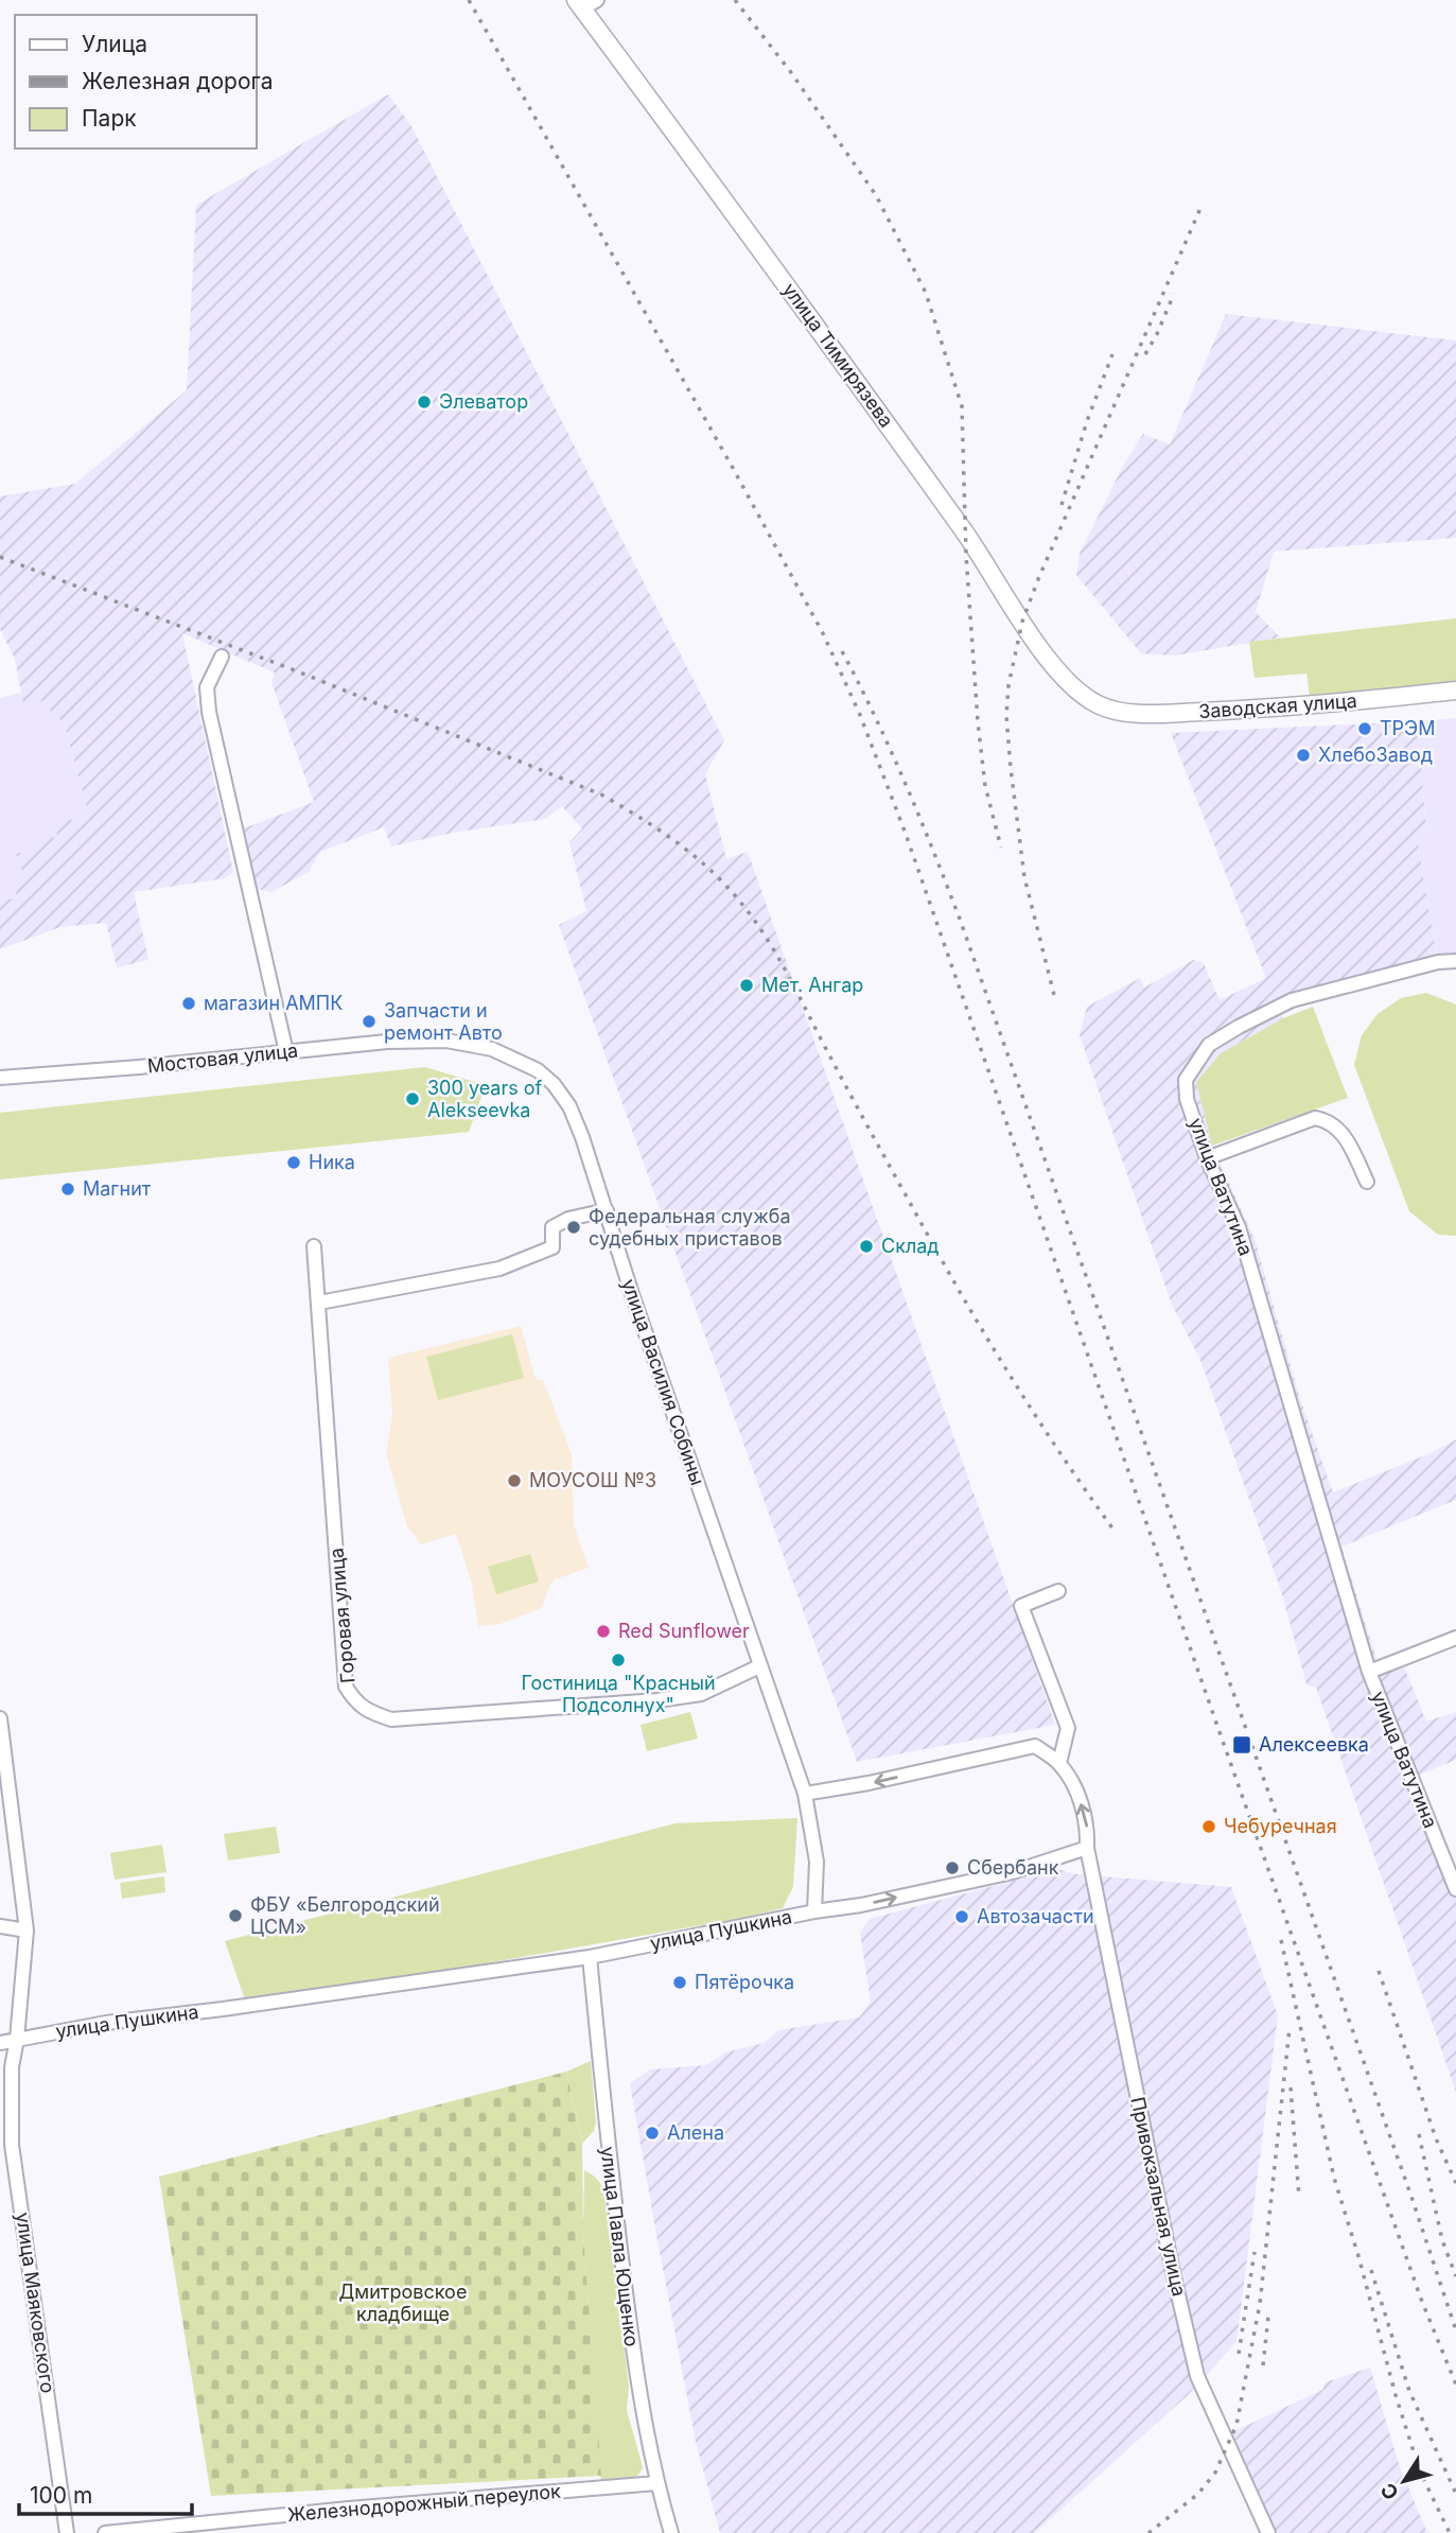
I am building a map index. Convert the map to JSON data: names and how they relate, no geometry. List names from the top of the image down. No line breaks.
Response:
{"streets":{"main road":["улица Тимирязева","Заводская улица"],"street":["Мостовая улица","улица Ватутина","улица Василия Собины","Горовая улица","улица Пушкина","Привокзальная улица","улица Павла Ющенко","улица Маяковского","Железнодорожный переулок"]},"crossings":[["улица Тимирязева","Заводская улица"],["Мостовая улица","улица Василия Собины"],["улица Василия Собины","Горовая улица"],["улица Василия Собины","улица Пушкина"],["улица Пушкина","Привокзальная улица"],["улица Пушкина","улица Павла Ющенко"],["улица Пушкина","улица Маяковского"],["улица Павла Ющенко","Железнодорожный переулок"]],"parks":["Дмитровское кладбище"],"places":{"other":["Элеватор","ТРЭМ","ХлебоЗавод","Мет. Ангар","магазин АМПК","Запчасти и ремонт Авто","300 years of Alekseevka","Ника","Магнит","Федеральная служба судебных приставов","Склад","МОУСОШ №3","Red Sunflower","Гостиница \"Красный Подсолнух\"","Чебуречная","Сбербанк","ФБУ «Белгородский ЦСМ»","Автозачасти","Пятёрочка","Алена"],"transit":["Алексеевка"]},"legend":["Улица","Железная дорога","Парк"],"scale_bar":"100 m","north":"bottom left"}
